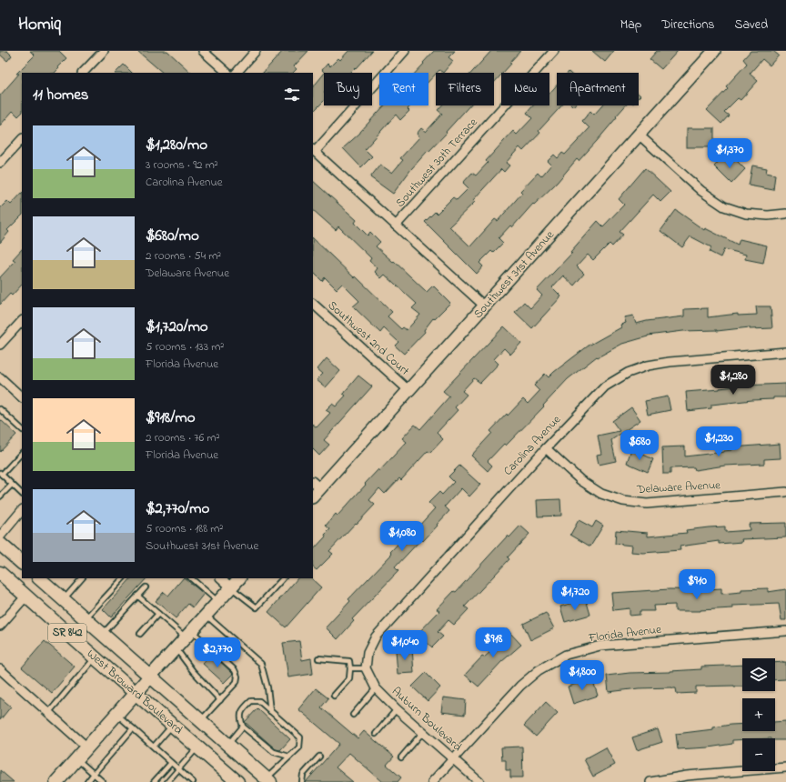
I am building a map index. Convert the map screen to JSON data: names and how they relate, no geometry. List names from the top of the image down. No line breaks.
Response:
{"streets":{"main road":["Southwest 31st Avenue","SR 842","West Broward Boulevard"],"street":["Southwest 30th Terrace","Southwest 2nd Court","Carolina Avenue","Delaware Avenue","Florida Avenue","Auburn Boulevard"]},"crossings":[["Southwest 31st Avenue","Southwest 2nd Court"],["Carolina Avenue","Delaware Avenue"],["Carolina Avenue","Auburn Boulevard"],["Florida Avenue","Auburn Boulevard"]],"page":{"header":"Homiq","nav":["Map","Directions","Saved"],"chip":["Buy","Rent","Filters","New","Apartment"],"heading":"11 homes","list":[{"name":"$1,280/mo","note":"3 rooms · 92 m² · Carolina Avenue"},{"name":"$680/mo","note":"2 rooms · 54 m² · Delaware Avenue"},{"name":"$1,720/mo","note":"5 rooms · 133 m² · Florida Avenue"},{"name":"$918/mo","note":"2 rooms · 76 m² · Florida Avenue"},{"name":"$2,770/mo","note":"5 rooms · 188 m² · Southwest 31st Avenue"}],"price":["$1,370","$1,280","$1,230","$680","$1,080","$910","$1,720","$918","$1,040","$2,770","$1,800"],"map_buttons":["+","−"]}}
